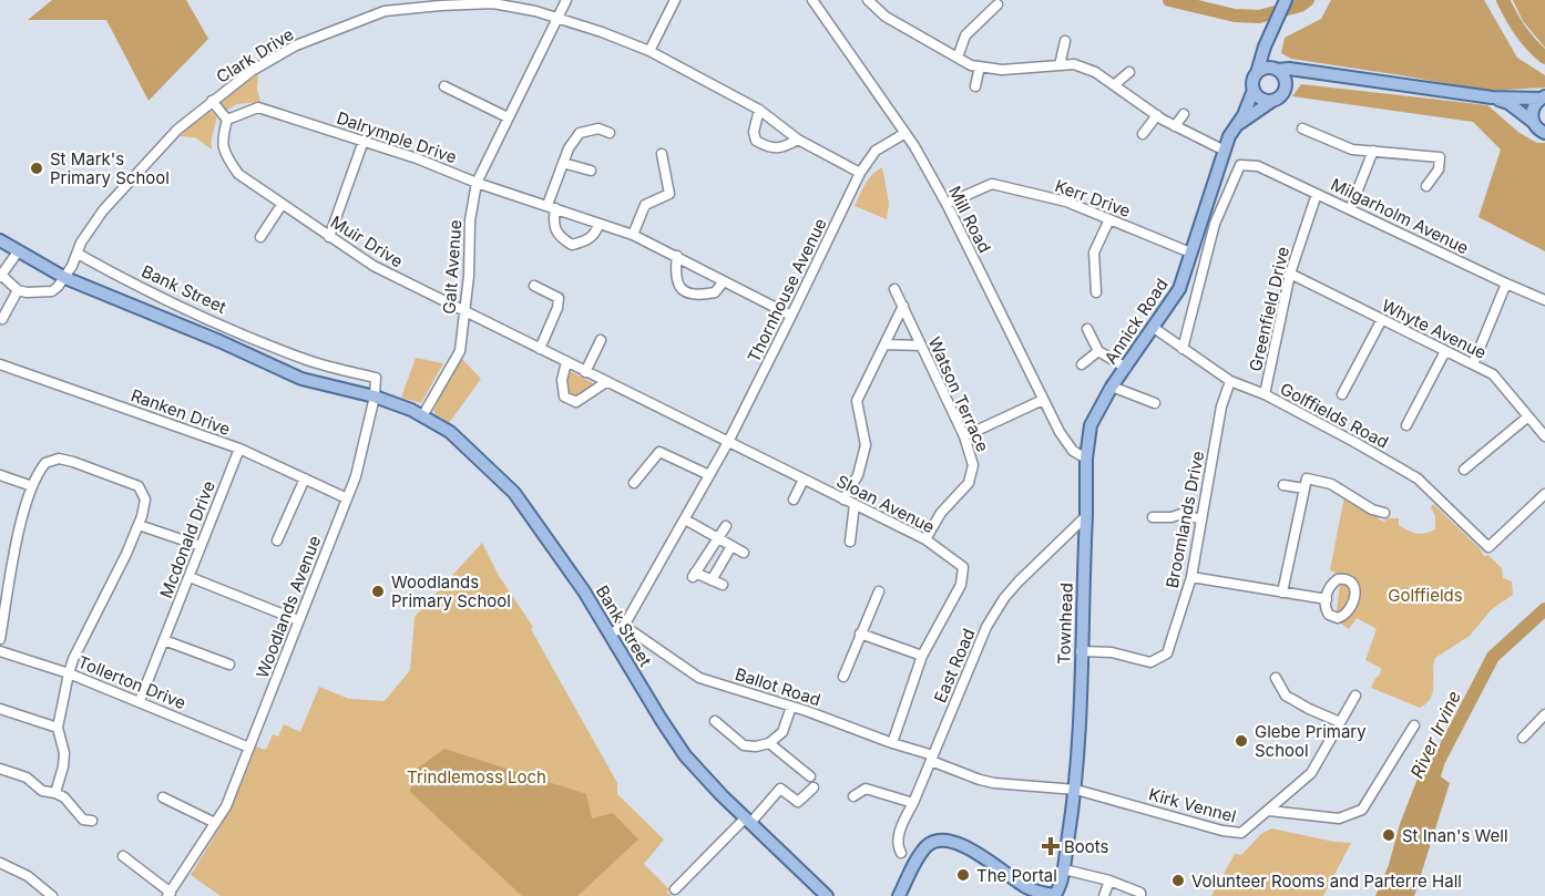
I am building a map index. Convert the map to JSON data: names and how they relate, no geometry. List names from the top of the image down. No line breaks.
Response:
{"streets":{"main road":["Bank Street","Annick Road","Townhead"],"street":["Clark Drive","Dalrymple Drive","Kerr Drive","Milgarholm Avenue","Mill Road","Muir Drive","Galt Avenue","Thornhouse Avenue","Greenfield Drive","Whyte Avenue","Watson Terrace","Ranken Drive","Golffields Road","Sloan Avenue","Broomlands Drive","Mcdonald Drive","Woodlands Avenue","East Road","Tollerton Drive","Ballot Road","Kirk Vennel"]},"crossings":[["Clark Drive","Galt Avenue"],["Clark Drive","Bank Street"],["Clark Drive","Thornhouse Avenue"],["Dalrymple Drive","Muir Drive"],["Dalrymple Drive","Galt Avenue"],["Dalrymple Drive","Thornhouse Avenue"],["Kerr Drive","Mill Road"],["Kerr Drive","Annick Road"],["Milgarholm Avenue","Greenfield Drive"],["Milgarholm Avenue","Golffields Road"],["Mill Road","Thornhouse Avenue"],["Mill Road","Annick Road"],["Mill Road","Townhead"],["Muir Drive","Galt Avenue"],["Muir Drive","Thornhouse Avenue"],["Muir Drive","Sloan Avenue"],["Galt Avenue","Bank Street"],["Bank Street","Thornhouse Avenue"],["Bank Street","Woodlands Avenue"],["Thornhouse Avenue","Sloan Avenue"],["Thornhouse Avenue","Ballot Road"],["Greenfield Drive","Whyte Avenue"],["Greenfield Drive","Golffields Road"],["Annick Road","Golffields Road"],["Annick Road","Townhead"],["Watson Terrace","Sloan Avenue"],["Ranken Drive","Mcdonald Drive"],["Ranken Drive","Woodlands Avenue"],["Golffields Road","Broomlands Drive"],["Sloan Avenue","Ballot Road"],["Broomlands Drive","Townhead"],["Mcdonald Drive","Tollerton Drive"],["Woodlands Avenue","Tollerton Drive"],["Townhead","East Road"],["Townhead","Ballot Road"],["Townhead","Kirk Vennel"],["East Road","Ballot Road"],["Ballot Road","Kirk Vennel"]],"water":["River Irvine"],"parks":["Golffields","Trindlemoss Loch"],"places":{"other":["St Mark's Primary School","Woodlands Primary School","Glebe Primary School","St Inan's Well","The Portal","Volunteer Rooms and Parterre Hall"],"health":["Boots"]}}
